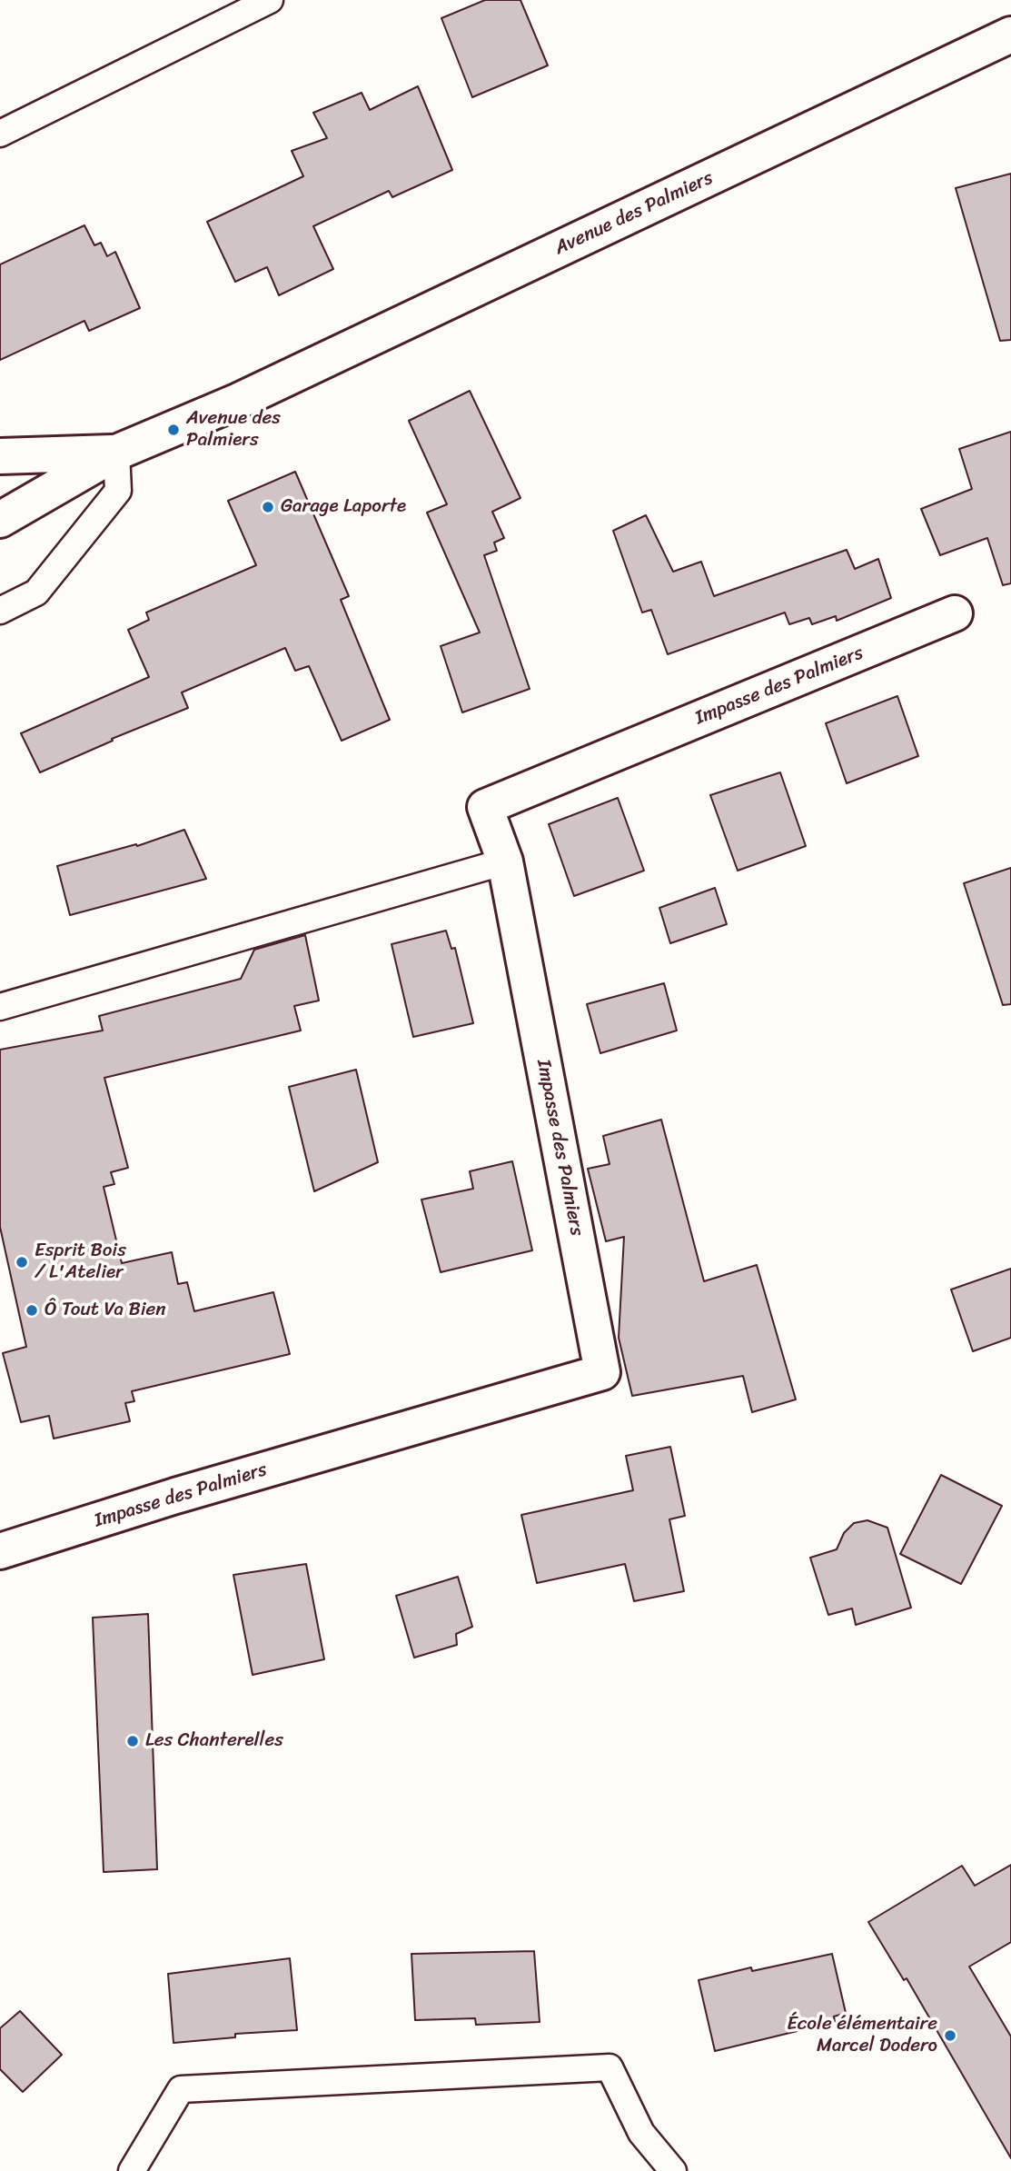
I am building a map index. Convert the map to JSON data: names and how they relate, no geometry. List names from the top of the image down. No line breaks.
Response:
{"streets":{"street":["Avenue des Palmiers","Impasse des Palmiers"]},"places":["Avenue des Palmiers","Garage Laporte","Esprit Bois / L'Atelier","Ô Tout Va Bien","Les Chanterelles","École élémentaire Marcel Dodero"]}
